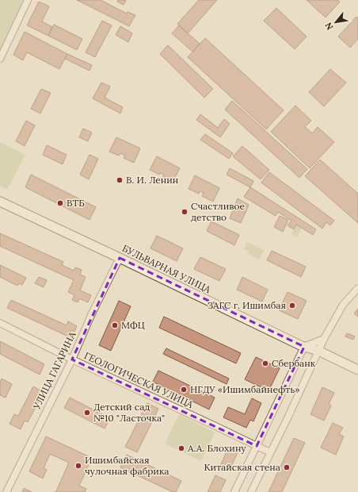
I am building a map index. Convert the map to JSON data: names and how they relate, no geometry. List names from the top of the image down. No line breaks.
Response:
{"streets":{"main road":["БУЛЬВАРНАЯ УЛИЦА"],"street":["УЛИЦА ГАГАРИНА","ГЕОЛОГИЧЕСКАЯ УЛИЦА"]},"crossings":[["БУЛЬВАРНАЯ УЛИЦА","УЛИЦА ГАГАРИНА"],["УЛИЦА ГАГАРИНА","ГЕОЛОГИЧЕСКАЯ УЛИЦА"]],"places":["В. И. Ленин","ВТБ","Счастливое детство","ЗАГС г. Ишимбая","МФЦ","Сбербанк","НГДУ «Ишимбайнефть»","Детский сад №10 \"Ласточка\"","А.А. Блохину","Ишимбайская чулочная фабрика","Китайская стена"],"north":"bottom left"}
